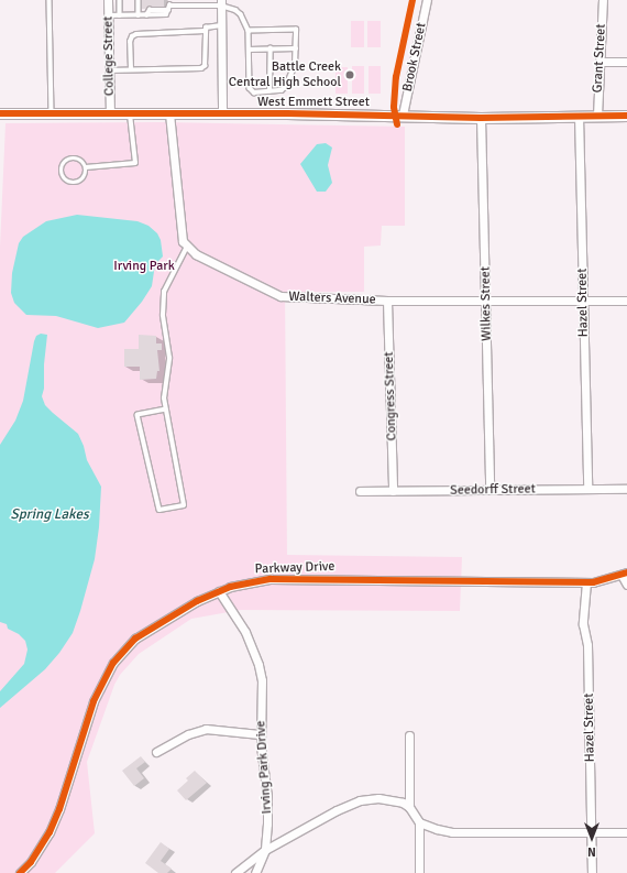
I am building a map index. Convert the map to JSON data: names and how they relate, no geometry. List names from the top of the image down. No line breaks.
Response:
{"streets":{"street":["College Street","Brook Street","Grant Street","West Emmett Street","Walters Avenue","Hazel Street","Wilkes Street","Congress Street","Seedorff Street","Parkway Drive","Irving Park Drive"]},"crossings":[["College Street","West Emmett Street"],["Brook Street","West Emmett Street"],["Grant Street","West Emmett Street"],["West Emmett Street","Hazel Street"],["West Emmett Street","Wilkes Street"],["Walters Avenue","Hazel Street"],["Walters Avenue","Wilkes Street"],["Walters Avenue","Congress Street"],["Hazel Street","Seedorff Street"],["Hazel Street","Parkway Drive"],["Wilkes Street","Seedorff Street"],["Congress Street","Seedorff Street"],["Parkway Drive","Irving Park Drive"]],"water":["Spring Lakes"],"parks":["Irving Park"],"places":["Battle Creek Central High School"],"north":"bottom"}
